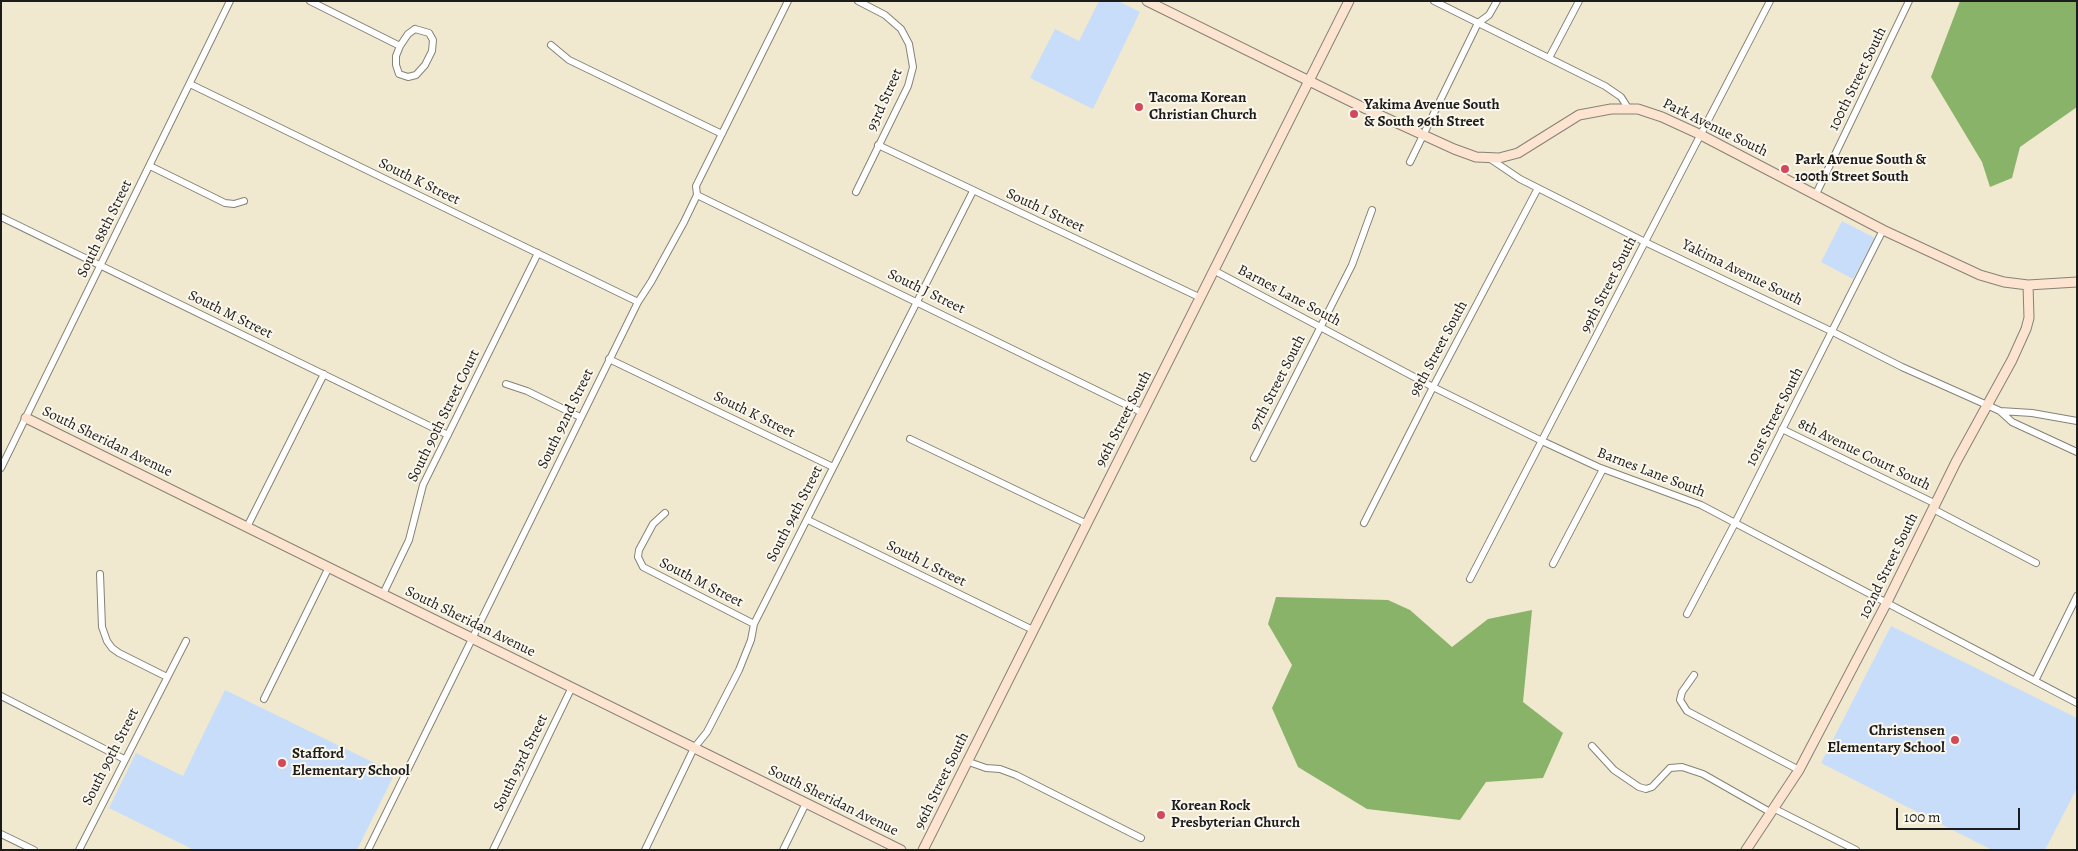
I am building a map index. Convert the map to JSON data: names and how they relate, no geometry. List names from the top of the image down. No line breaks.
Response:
{"streets":{"main road":["Park Avenue South","Yakima Avenue South","96th Street South","South Sheridan Avenue","102nd Street South"],"street":["100th Street South","93rd Street","South K Street","South I Street","South 88th Street","99th Street South","South J Street","Barnes Lane South","South M Street","98th Street South","97th Street South","South 90th Street Court","101st Street South","South 92nd Street","8th Avenue Court South","South 94th Street","South L Street","South 90th Street","South 93rd Street"]},"crossings":[["100th Street South","Park Avenue South"],["93rd Street","South I Street"],["Park Avenue South","Yakima Avenue South"],["Park Avenue South","99th Street South"],["Park Avenue South","101st Street South"],["Park Avenue South","102nd Street South"],["South K Street","South 88th Street"],["South K Street","South 90th Street Court"],["South K Street","South 92nd Street"],["South K Street","South 94th Street"],["South I Street","96th Street South"],["South I Street","South 94th Street"],["South 88th Street","South M Street"],["South 88th Street","South Sheridan Avenue"],["Yakima Avenue South","99th Street South"],["Yakima Avenue South","98th Street South"],["Yakima Avenue South","101st Street South"],["Yakima Avenue South","96th Street South"],["Yakima Avenue South","102nd Street South"],["99th Street South","Barnes Lane South"],["South J Street","South 92nd Street"],["South J Street","96th Street South"],["South J Street","South 94th Street"],["Barnes Lane South","98th Street South"],["Barnes Lane South","97th Street South"],["Barnes Lane South","101st Street South"],["Barnes Lane South","96th Street South"],["Barnes Lane South","102nd Street South"],["South M Street","South 90th Street Court"],["South M Street","South 94th Street"],["South 90th Street Court","South Sheridan Avenue"],["101st Street South","8th Avenue Court South"],["South 92nd Street","South Sheridan Avenue"],["96th Street South","South L Street"],["South Sheridan Avenue","South 94th Street"],["South Sheridan Avenue","South 93rd Street"],["8th Avenue Court South","102nd Street South"],["South 94th Street","South L Street"]],"places":["Tacoma Korean Christian Church","Yakima Avenue South & South 96th Street","Park Avenue South & 100th Street South","Christensen Elementary School","Stafford Elementary School","Korean Rock Presbyterian Church"],"scale_bar":"100 m"}
